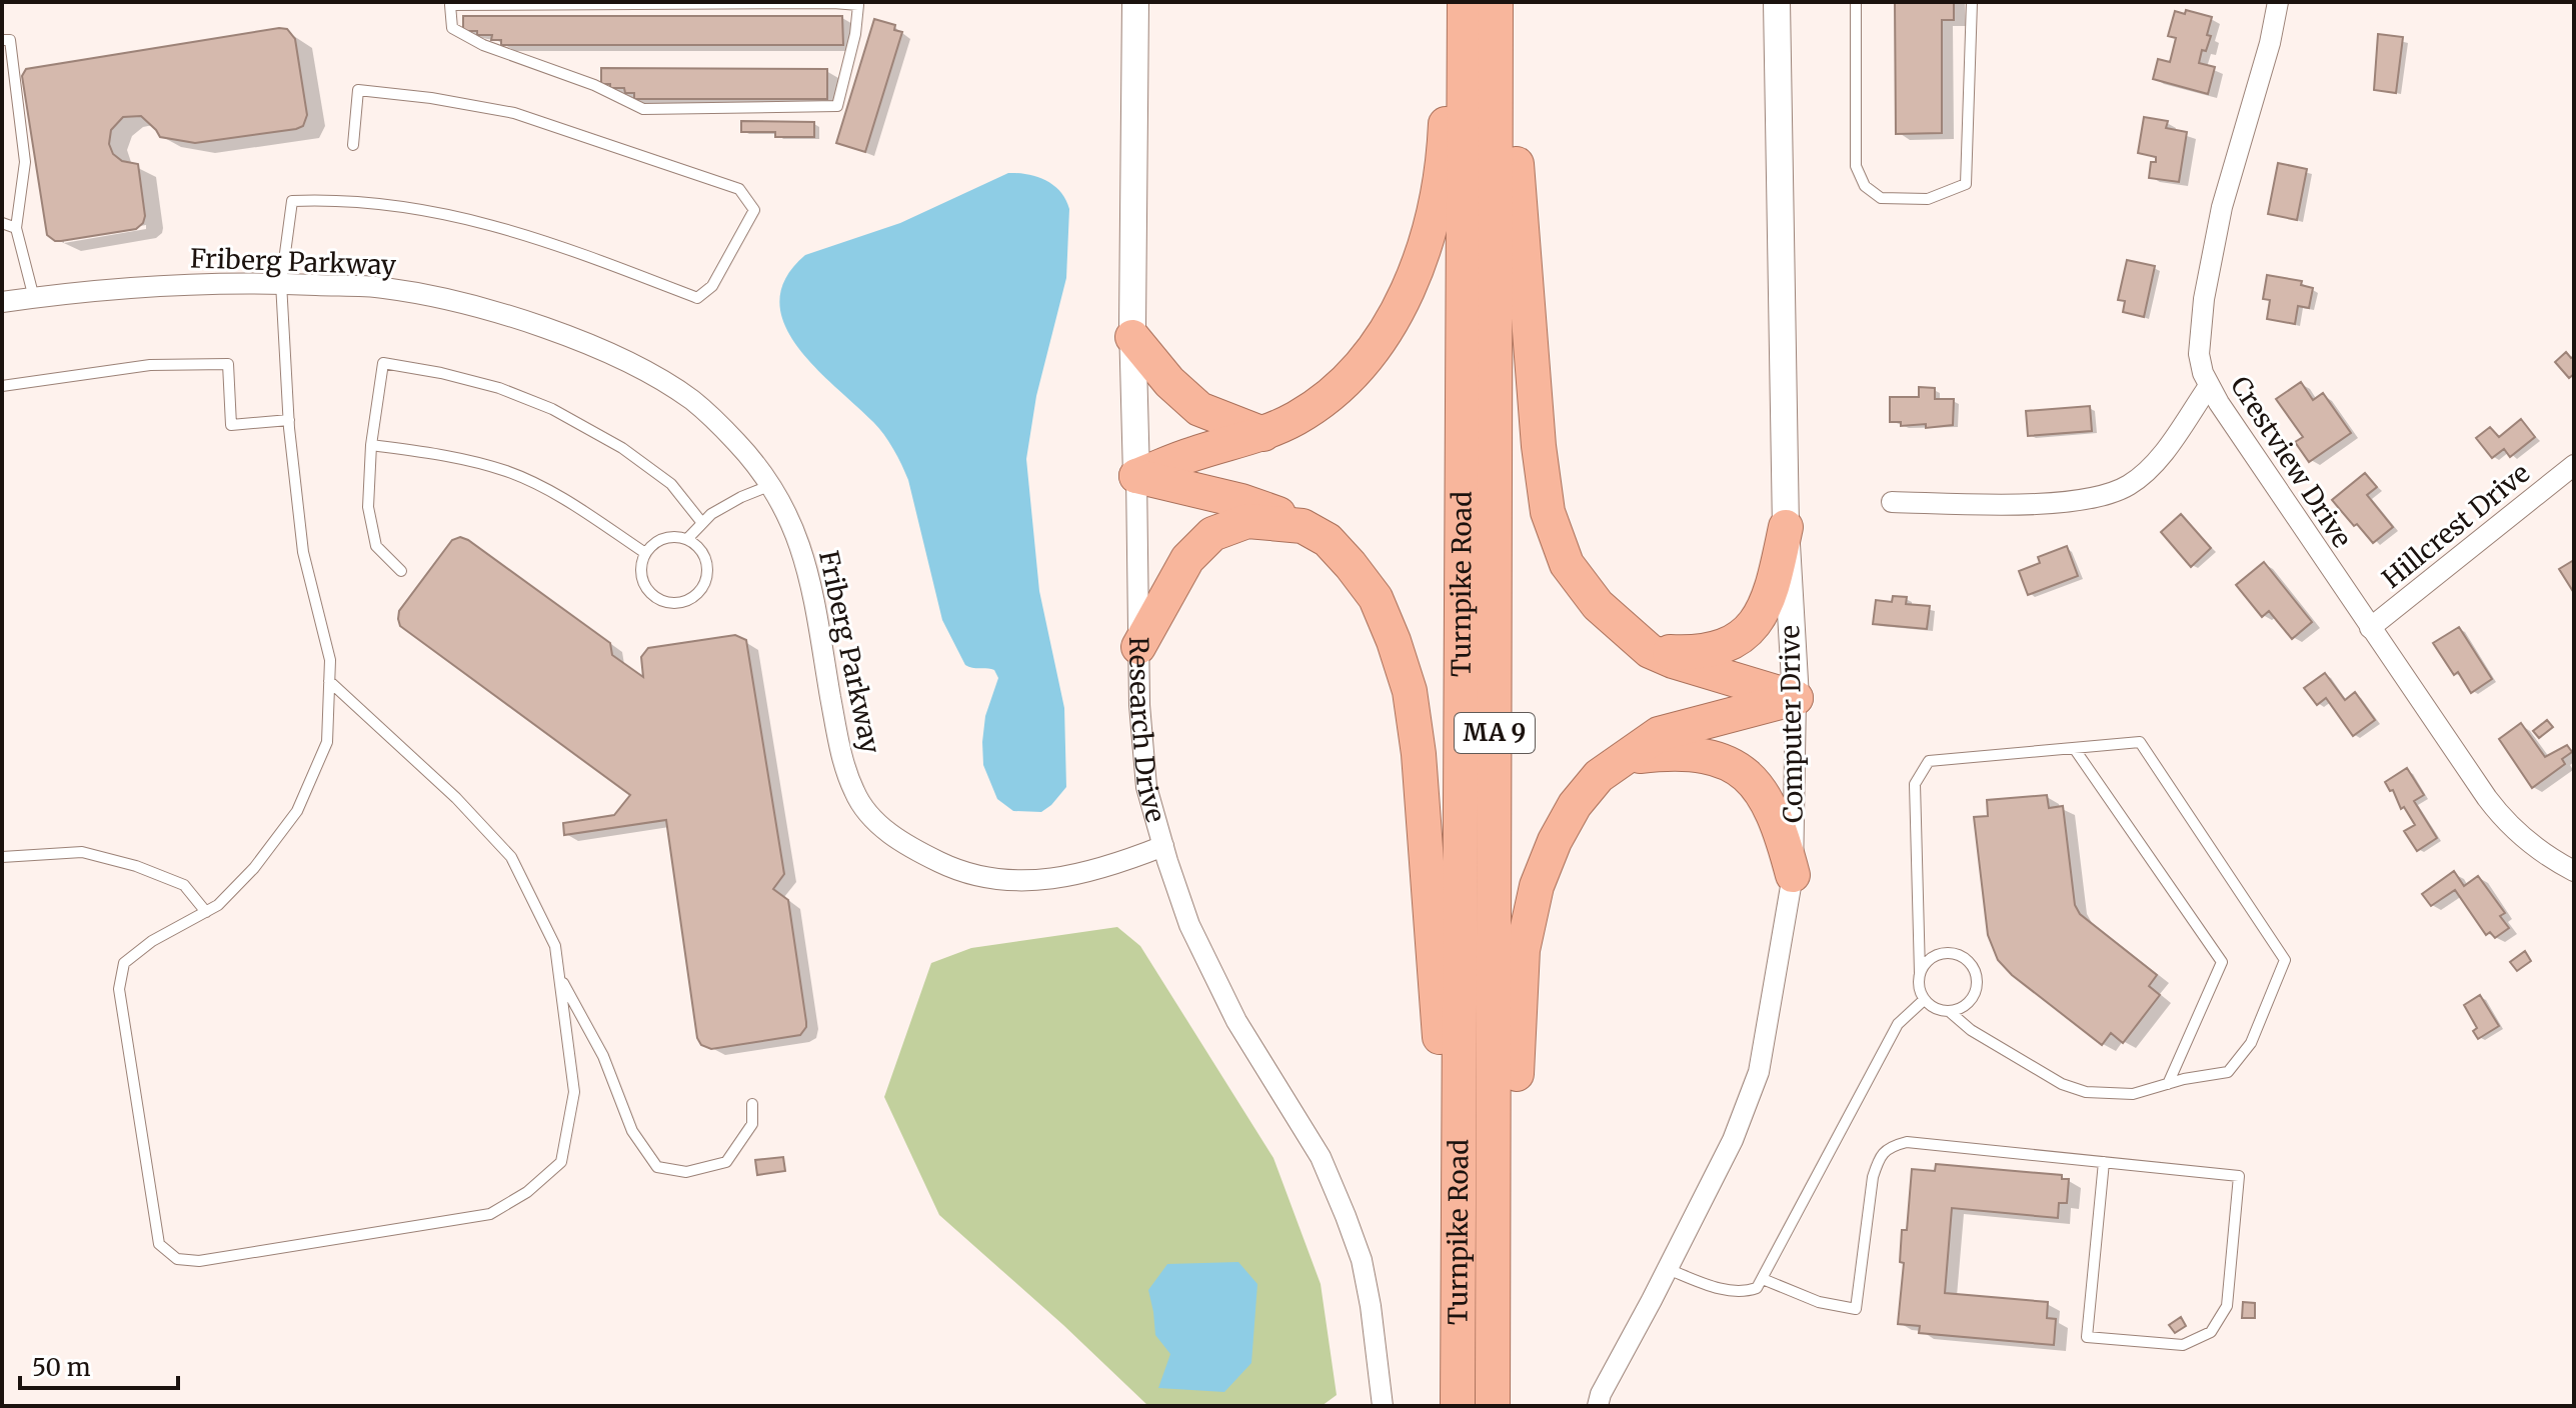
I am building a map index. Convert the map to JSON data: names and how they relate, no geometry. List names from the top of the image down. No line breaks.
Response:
{"streets":{"highway":["Turnpike Road","MA 9"],"street":["Friberg Parkway","Crestview Drive","Hillcrest Drive","Computer Drive","Research Drive"]},"crossings":[["Friberg Parkway","Research Drive"],["Crestview Drive","Hillcrest Drive"]],"scale_bar":"50 m"}
